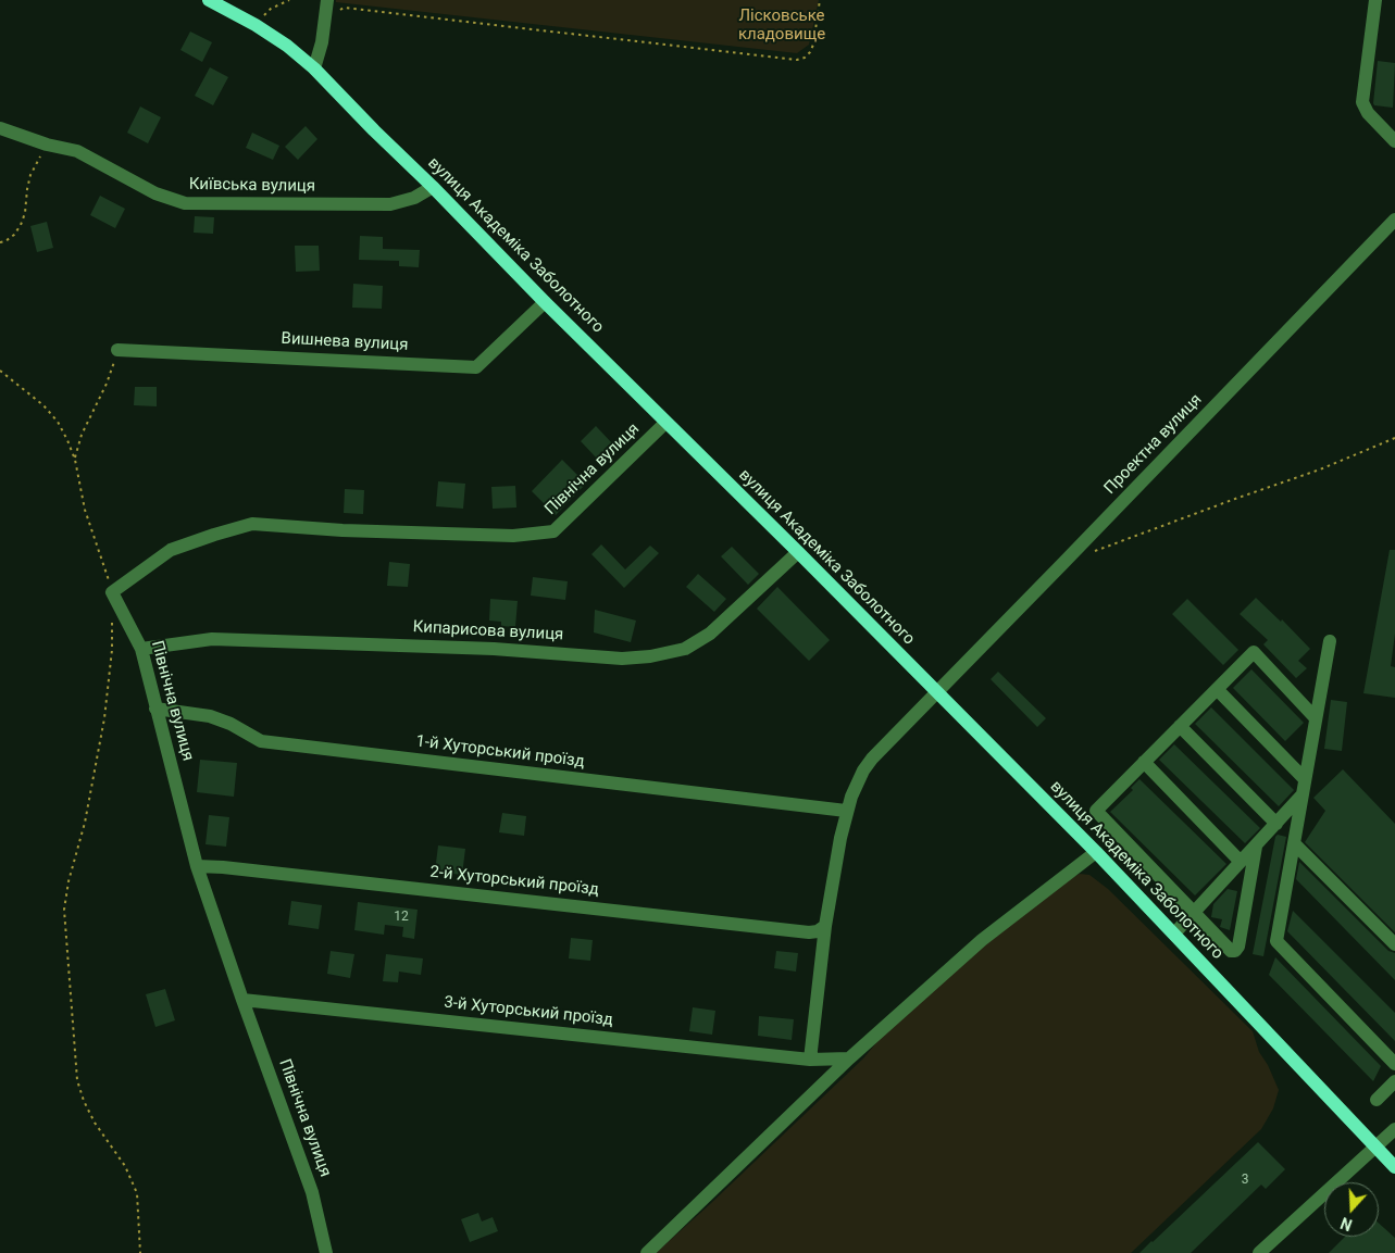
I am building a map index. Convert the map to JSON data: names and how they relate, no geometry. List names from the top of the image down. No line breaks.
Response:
{"streets":{"main road":["вулиця Академіка Заболотного"],"street":["Київська вулиця","Вишнева вулиця","Проектна вулиця","Північна вулиця","Кипарисова вулиця","1-й Хуторський проїзд","2-й Хуторський проїзд","3-й Хуторський проїзд"]},"crossings":[["Київська вулиця","вулиця Академіка Заболотного"],["вулиця Академіка Заболотного","Вишнева вулиця"],["вулиця Академіка Заболотного","Проектна вулиця"],["вулиця Академіка Заболотного","Північна вулиця"],["вулиця Академіка Заболотного","Кипарисова вулиця"],["Проектна вулиця","1-й Хуторський проїзд"],["Проектна вулиця","2-й Хуторський проїзд"],["Проектна вулиця","3-й Хуторський проїзд"],["Північна вулиця","Кипарисова вулиця"],["Північна вулиця","1-й Хуторський проїзд"],["Північна вулиця","2-й Хуторський проїзд"],["Північна вулиця","3-й Хуторський проїзд"]],"parks":["Лісковське кладовище"],"house_numbers":["12","3"],"north":"bottom"}
